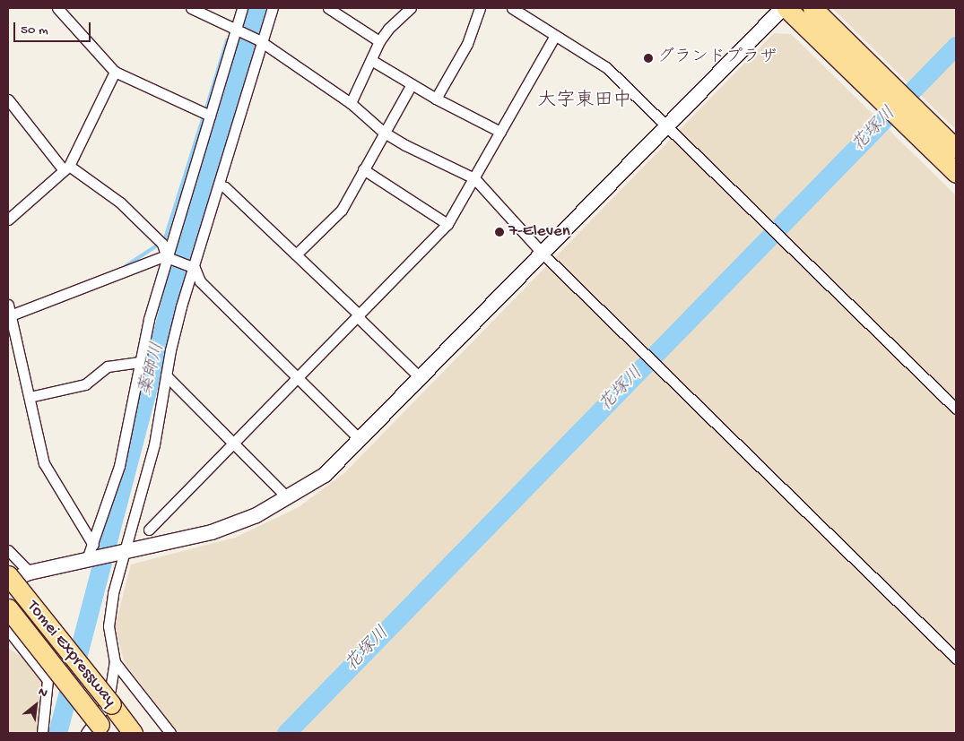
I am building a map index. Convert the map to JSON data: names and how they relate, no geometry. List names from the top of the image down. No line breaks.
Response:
{"streets":{"highway":["Tomei Expressway"]},"districts":["大字東田中"],"water":["花塚川","薬師川"],"places":["グランドプラザ","7-Eleven"],"scale_bar":"50 m","north":"top right"}
